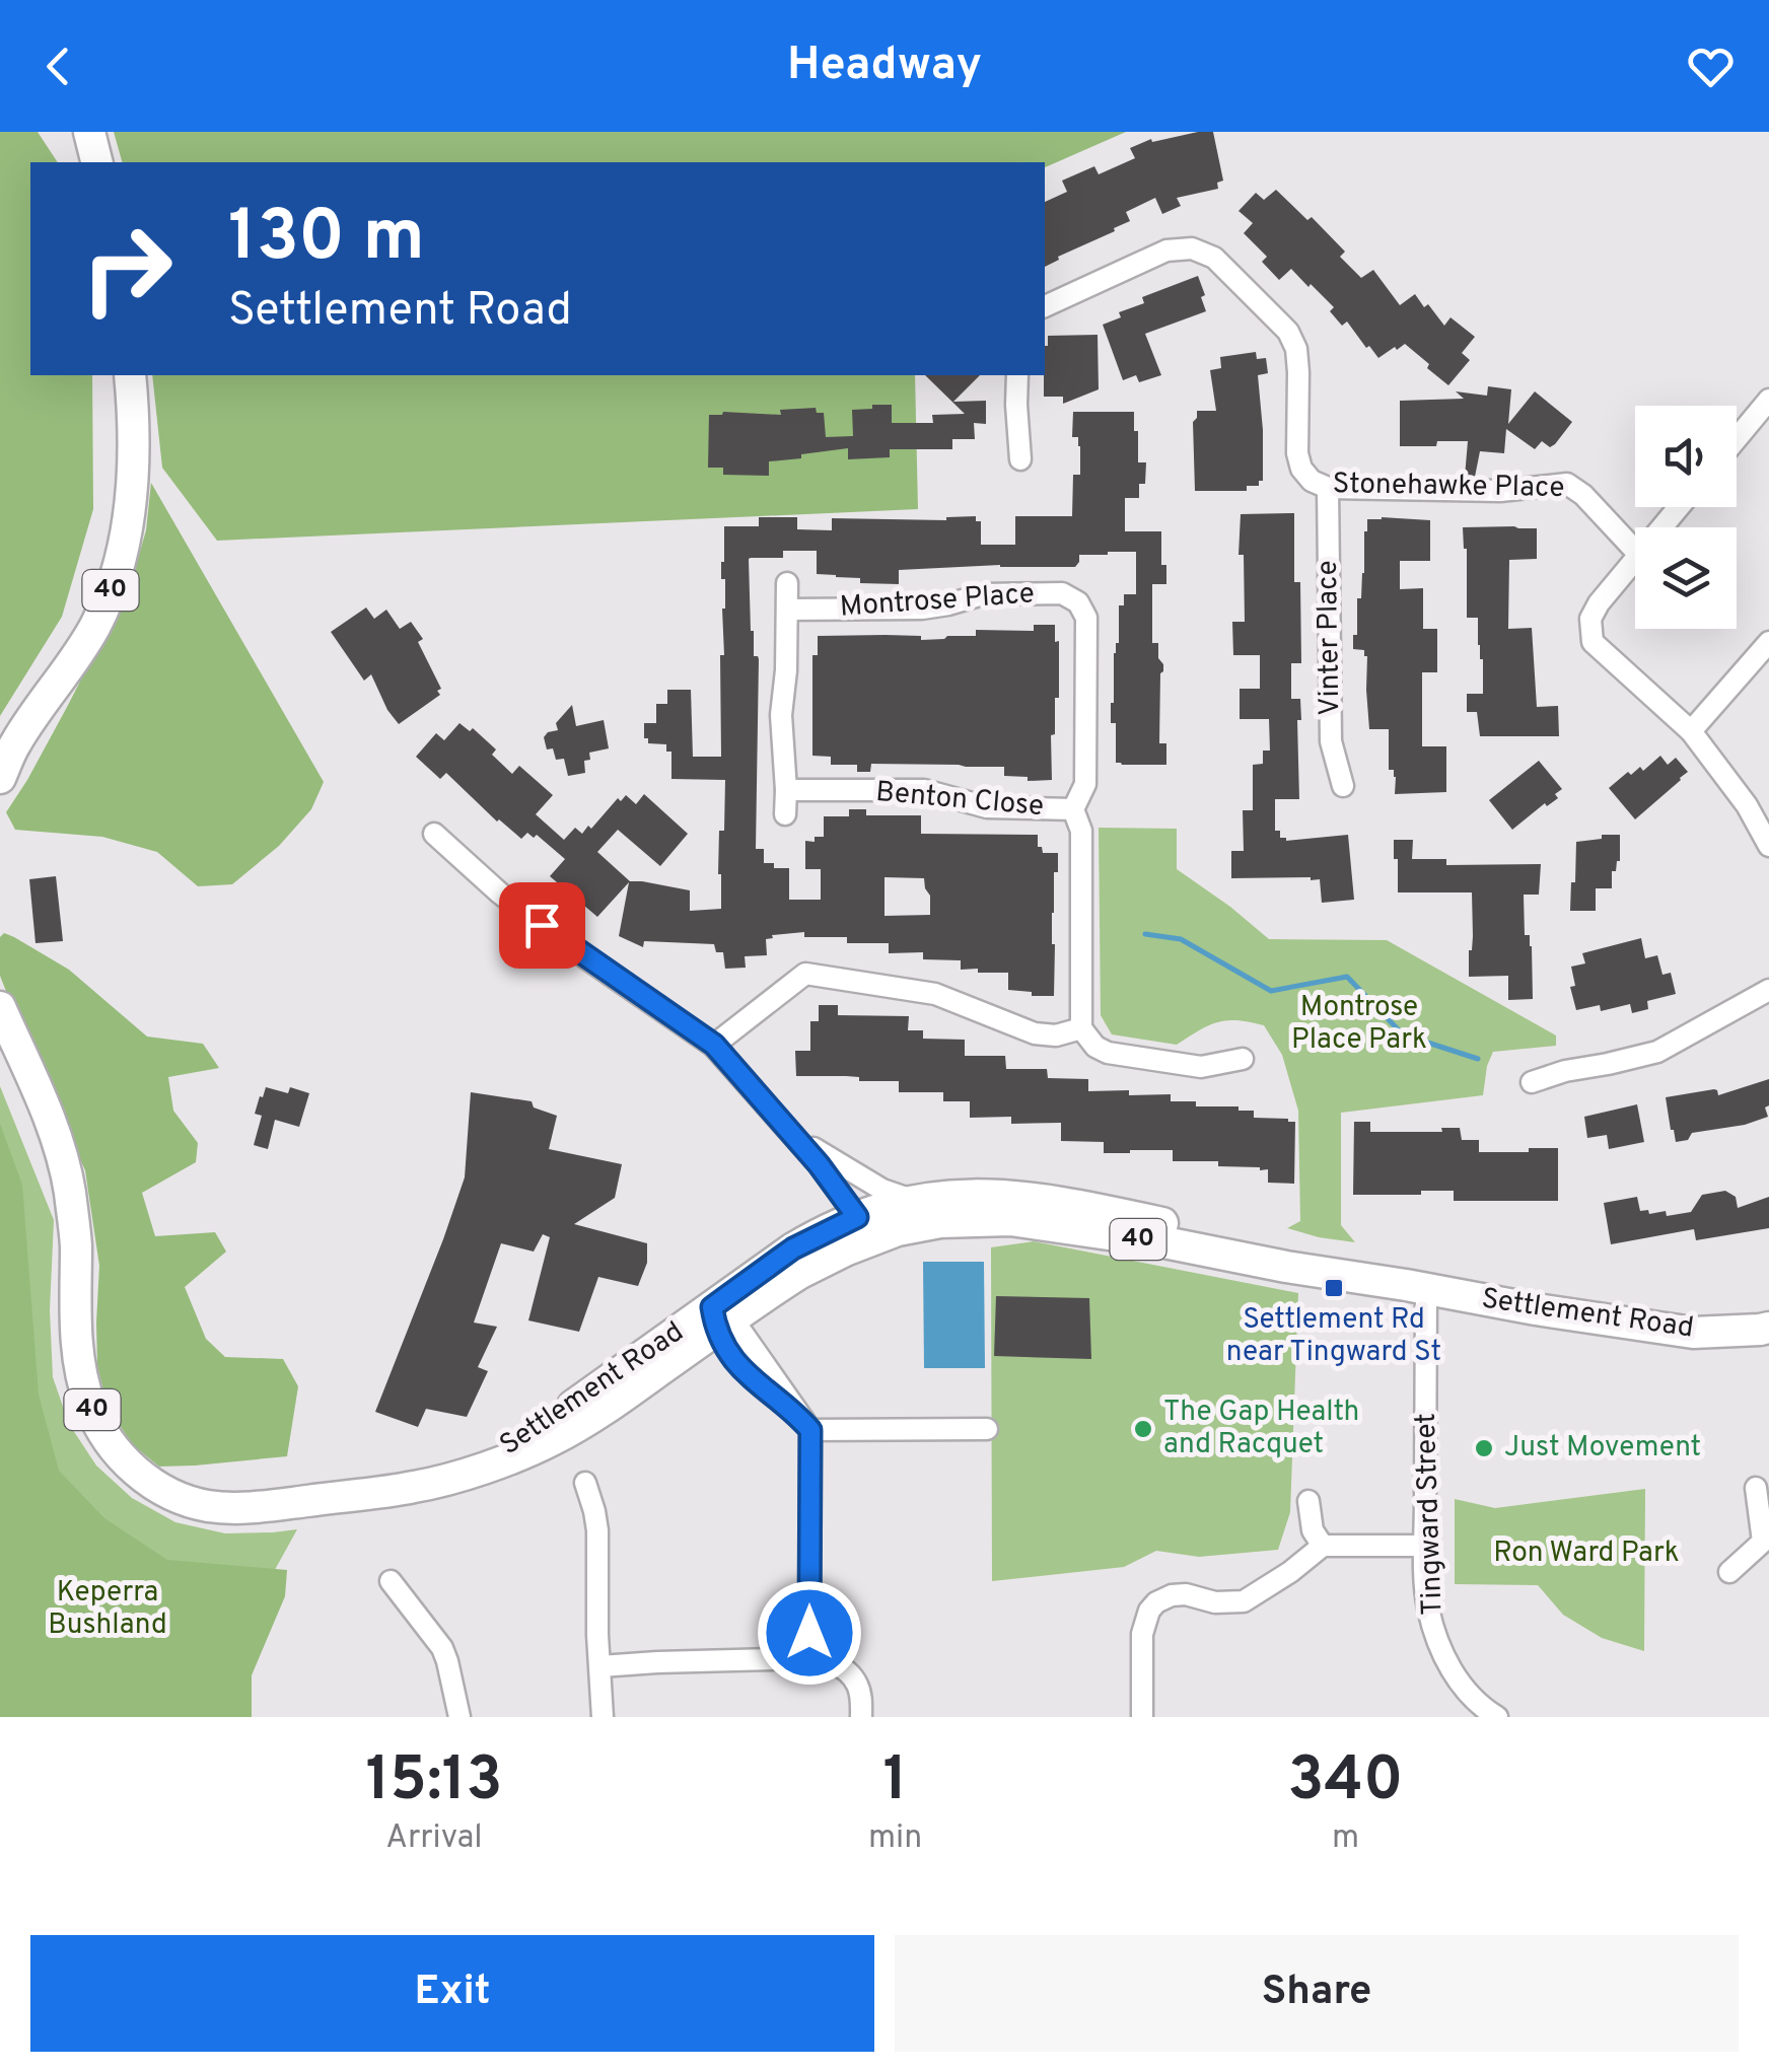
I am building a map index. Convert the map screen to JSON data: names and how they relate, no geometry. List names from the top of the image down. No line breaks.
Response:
{"streets":{"main road":["40","Settlement Road"],"street":["Stonehawke Place","Montrose Place","Vinter Place","Benton Close","Tingward Street"]},"crossings":[["Stonehawke Place","Vinter Place"],["Montrose Place","Benton Close"],["Settlement Road","Tingward Street"]],"parks":["Montrose Place Park","Ron Ward Park","Keperra Bushland"],"places":{"transit":["Settlement Rd near Tingward St"],"other":["The Gap Health and Racquet","Just Movement"]},"page":{"header":"Headway","turn":["130 m","Settlement Road"],"eta":["15:13","Arrival","1","min","340","m"],"buttons":["Exit","Share"]}}
